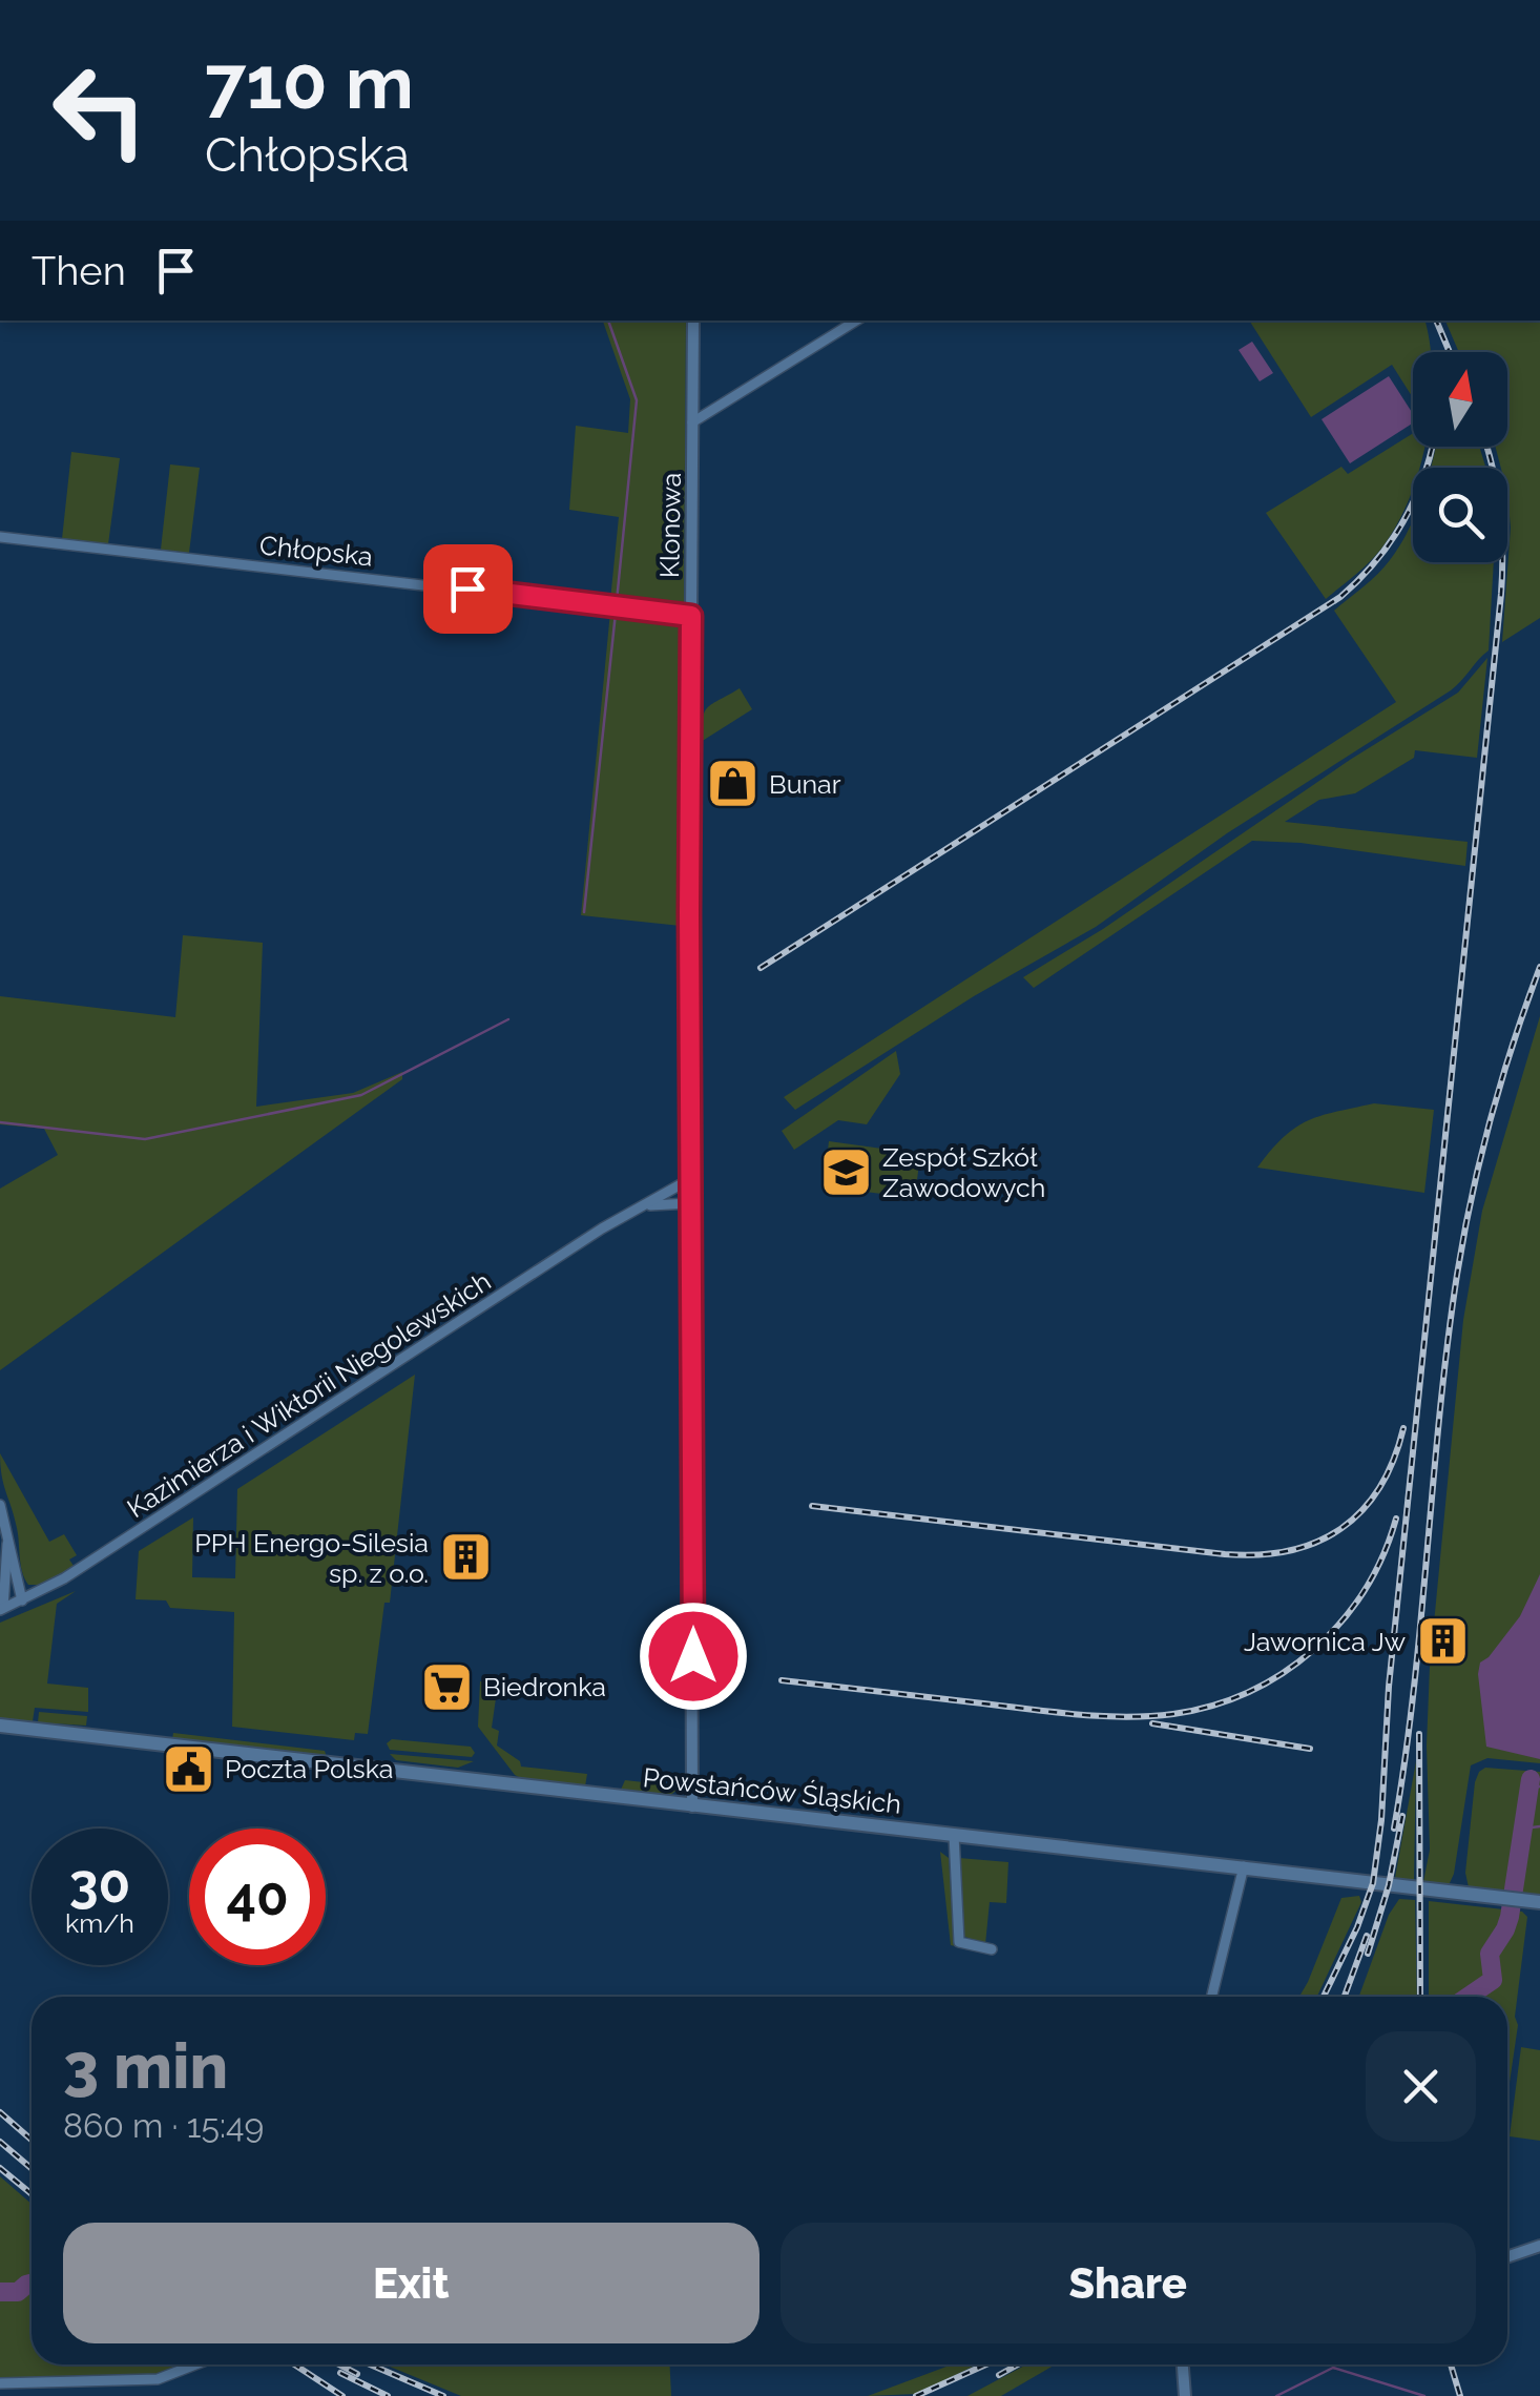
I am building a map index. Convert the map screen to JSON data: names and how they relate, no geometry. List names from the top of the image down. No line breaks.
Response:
{"streets":{"main road":["Powstańców Śląskich"],"street":["Klonowa","Chłopska","Kazimierza i Wiktorii Niegolewskich"]},"crossings":[["Klonowa","Chłopska"],["Klonowa","Kazimierza i Wiktorii Niegolewskich"],["Klonowa","Powstańców Śląskich"]],"places":{"shop":["Bunar"],"school or university":["Zespół Szkół Zawodowych"],"building":["PPH Energo-Silesia sp. z o.o.","Jawornica Jw"],"supermarket":["Biedronka"],"public building":["Poczta Polska"]},"north":"top","page":{"turn":["710 m","Chłopska"],"then":"Then","speed":"30 km/h","limit":"40","heading":["3 min","860 m · 15:49"],"buttons":["Exit","Share"]}}
